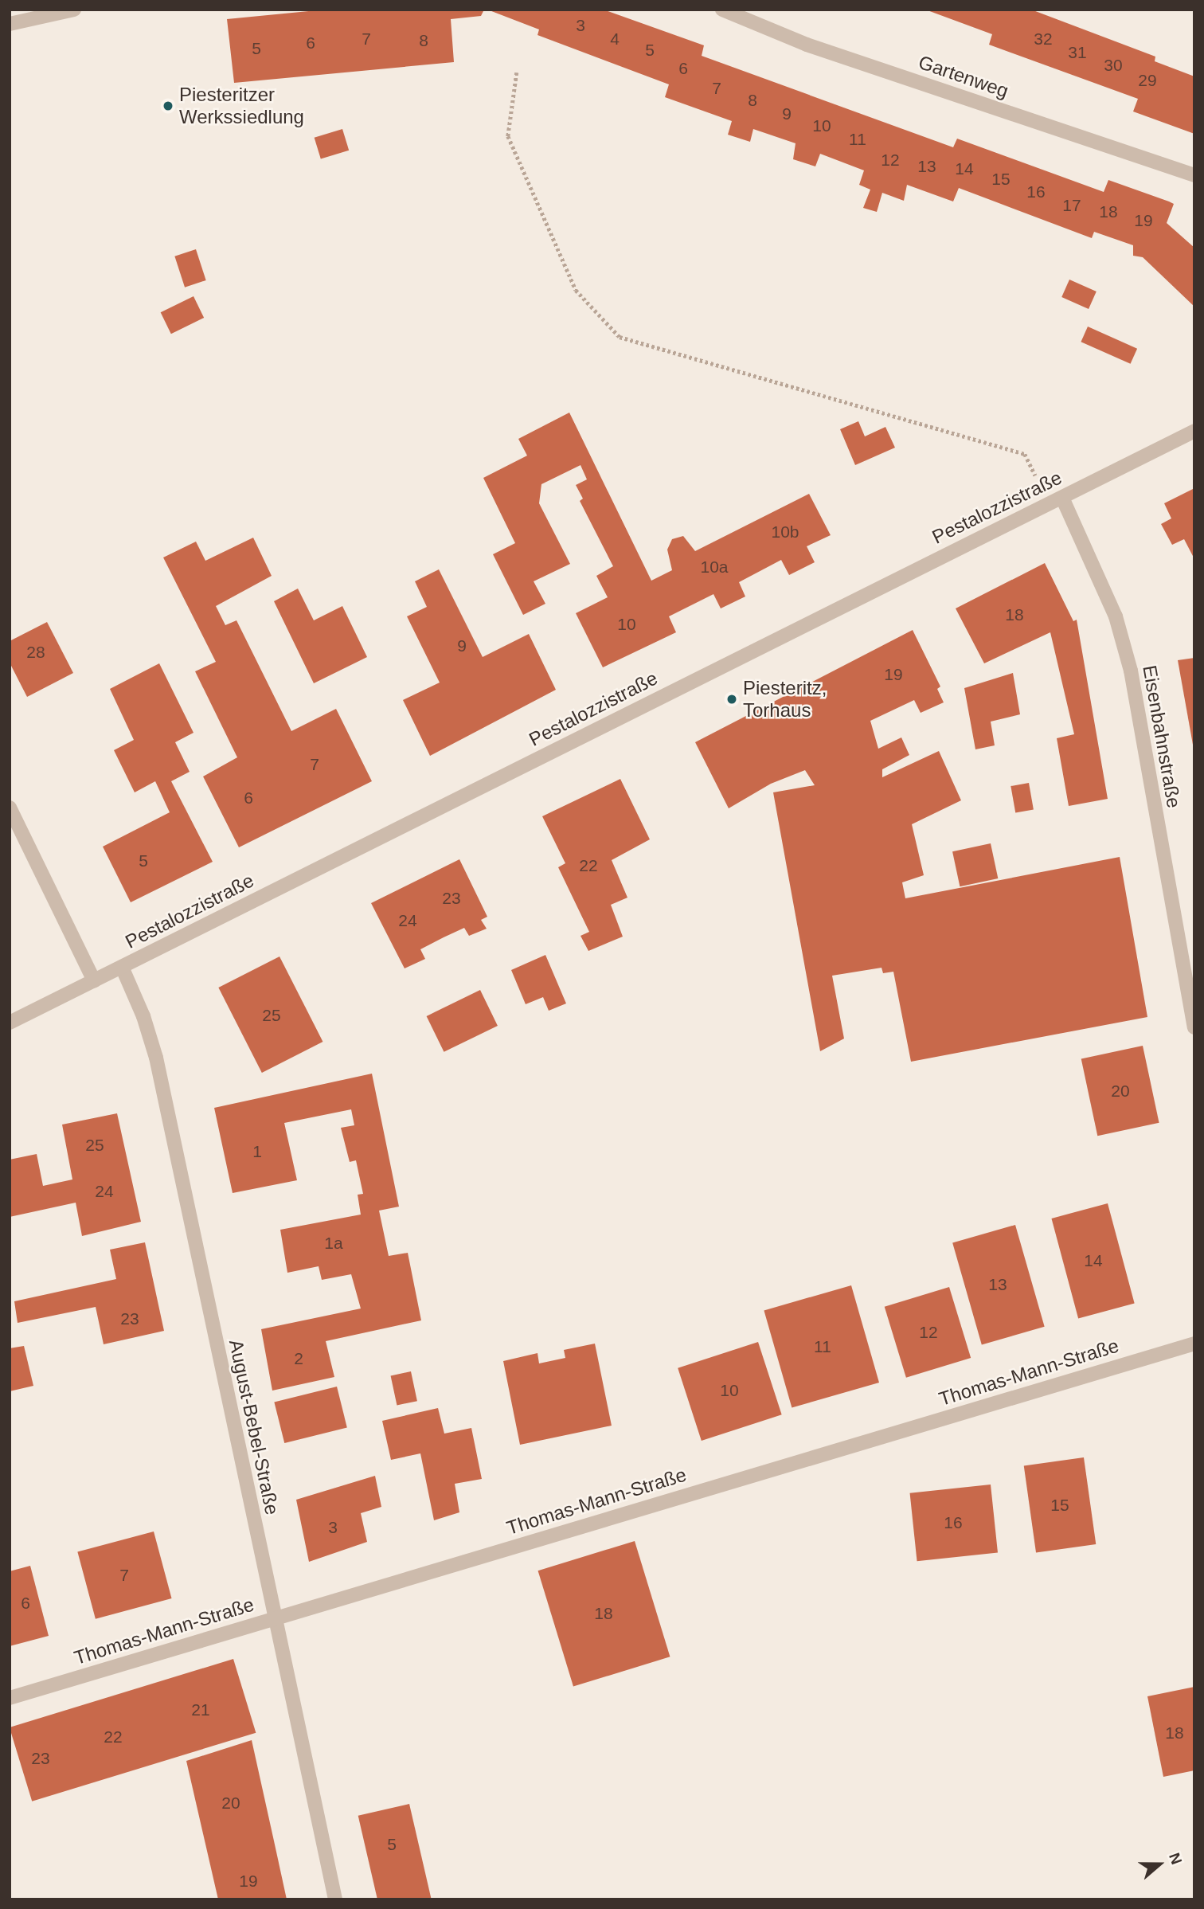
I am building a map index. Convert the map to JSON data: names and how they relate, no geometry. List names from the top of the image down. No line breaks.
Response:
{"streets":{"street":["Gartenweg","Pestalozzistraße","Eisenbahnstraße","Thomas-Mann-Straße","August-Bebel-Straße"]},"crossings":[["Pestalozzistraße","Eisenbahnstraße"],["Pestalozzistraße","August-Bebel-Straße"],["Thomas-Mann-Straße","August-Bebel-Straße"]],"places":["Piesteritzer Werkssiedlung","Piesteritz, Torhaus"],"house_numbers":["3","7","4","32","8","6","5","5","31","30","6","29","7","8","9","10","11","12","13","14","15","16","17","18","19","10b","10a","18","10","9","28","19","7","6","5","22","23","24","25","20","25","1","24","1a","14","13","23","12","11","2","10","15","16","3","7","6","18","21","18","22","23","20","5","19"],"north":"right"}
